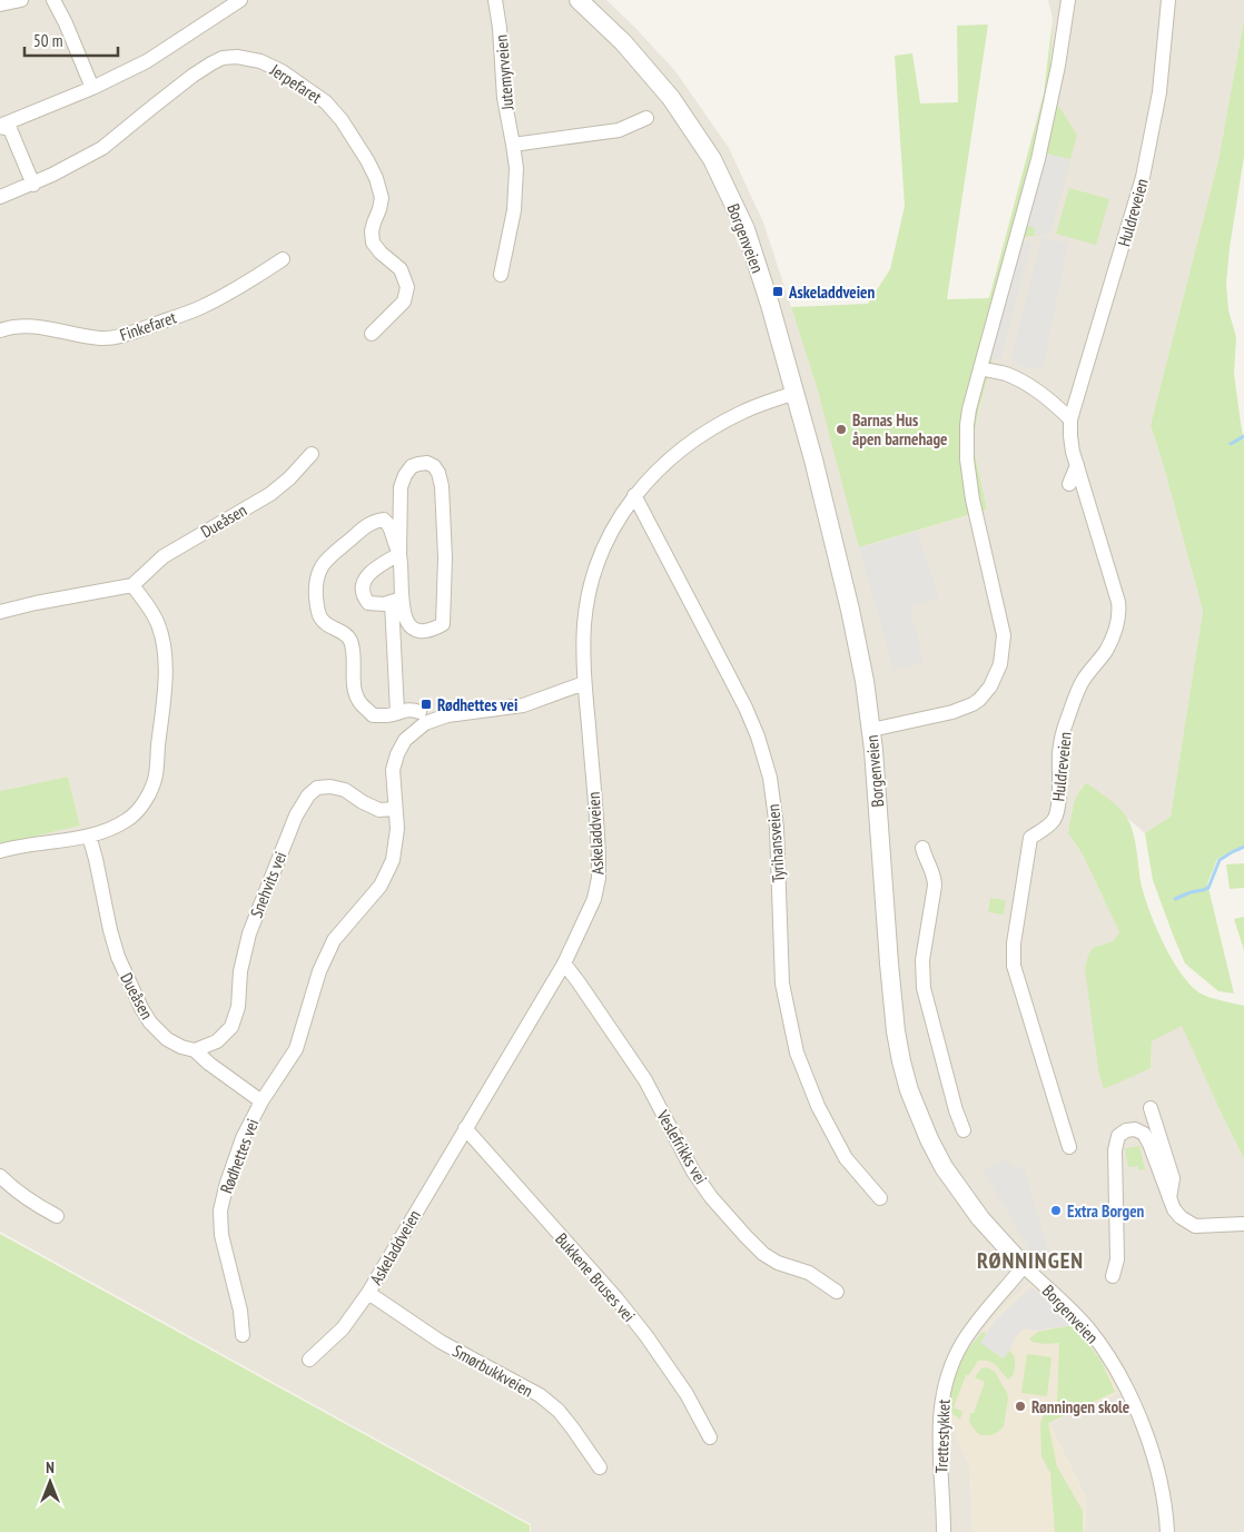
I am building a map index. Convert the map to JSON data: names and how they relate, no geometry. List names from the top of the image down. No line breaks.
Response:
{"streets":{"street":["Jutemyrveien","Jerpefaret","Huldreveien","Borgenveien","Finkefaret","Dueåsen","Askeladdveien","Tyrihansveien","Snehvits vei","Veslefrikks vei","Rødhettes vei","Bukkene Bruses vei","Smørbukkveien","Trettestykket"]},"crossings":[["Borgenveien","Askeladdveien"],["Borgenveien","Trettestykket"],["Dueåsen","Snehvits vei"],["Dueåsen","Rødhettes vei"],["Askeladdveien","Tyrihansveien"],["Askeladdveien","Veslefrikks vei"],["Askeladdveien","Rødhettes vei"],["Askeladdveien","Bukkene Bruses vei"],["Askeladdveien","Smørbukkveien"],["Snehvits vei","Rødhettes vei"]],"districts":["RØNNINGEN"],"places":{"transit":["Askeladdveien","Rødhettes vei"],"other":["Barnas Hus åpen barnehage","Extra Borgen","Rønningen skole"]},"scale_bar":"50 m","north":"top"}
